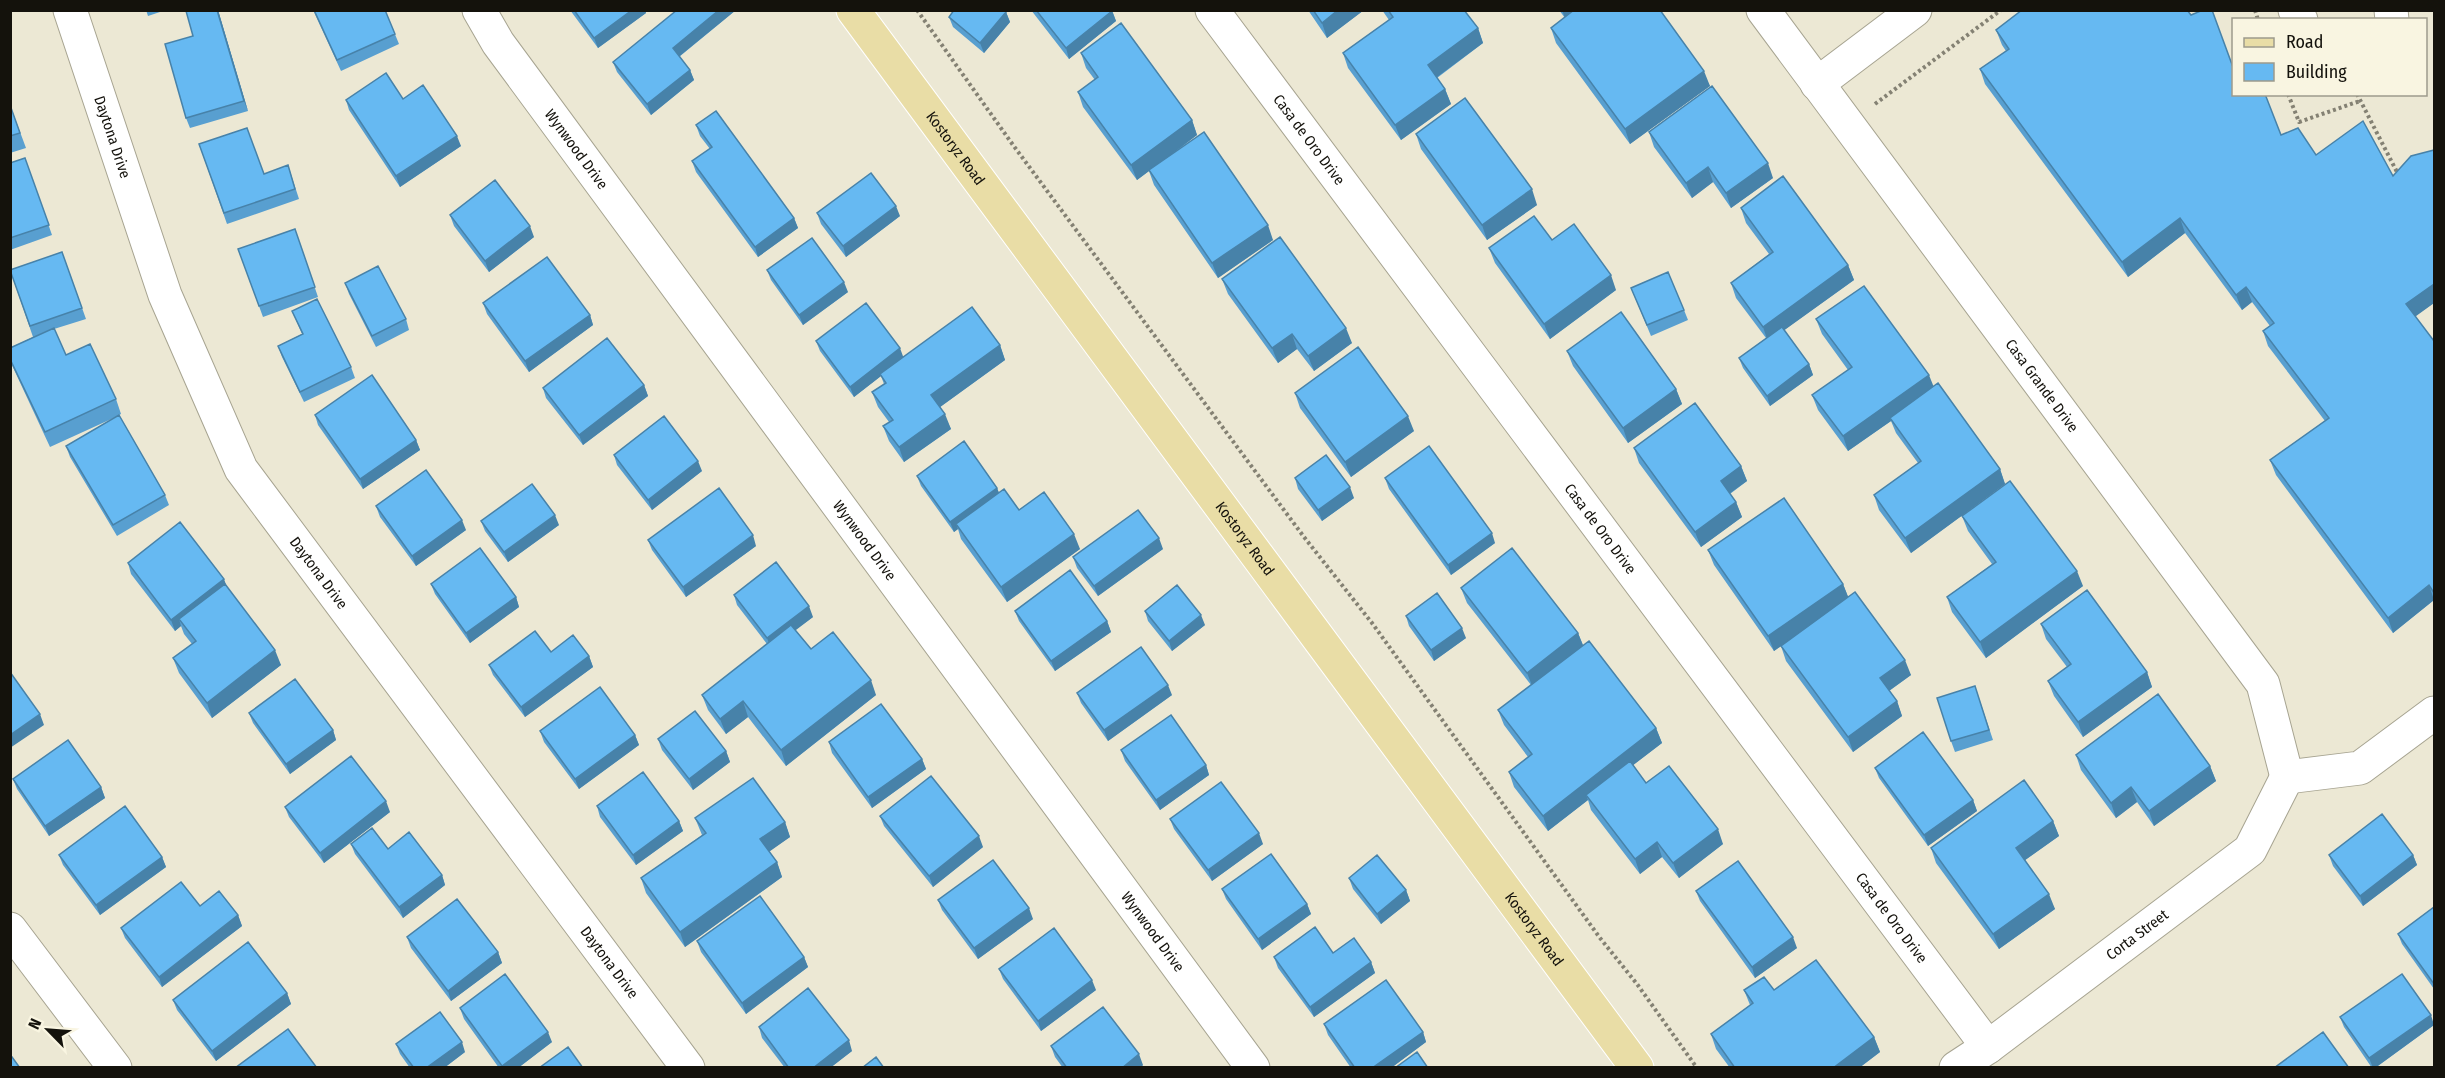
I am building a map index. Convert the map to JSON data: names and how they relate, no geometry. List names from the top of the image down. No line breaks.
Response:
{"streets":{"main road":["Kostoryz Road"],"street":["Daytona Drive","Casa de Oro Drive","Wynwood Drive","Casa Grande Drive","Corta Street"]},"crossings":[["Casa de Oro Drive","Corta Street"],["Casa Grande Drive","Corta Street"]],"legend":["Road","Building"],"north":"top left"}
